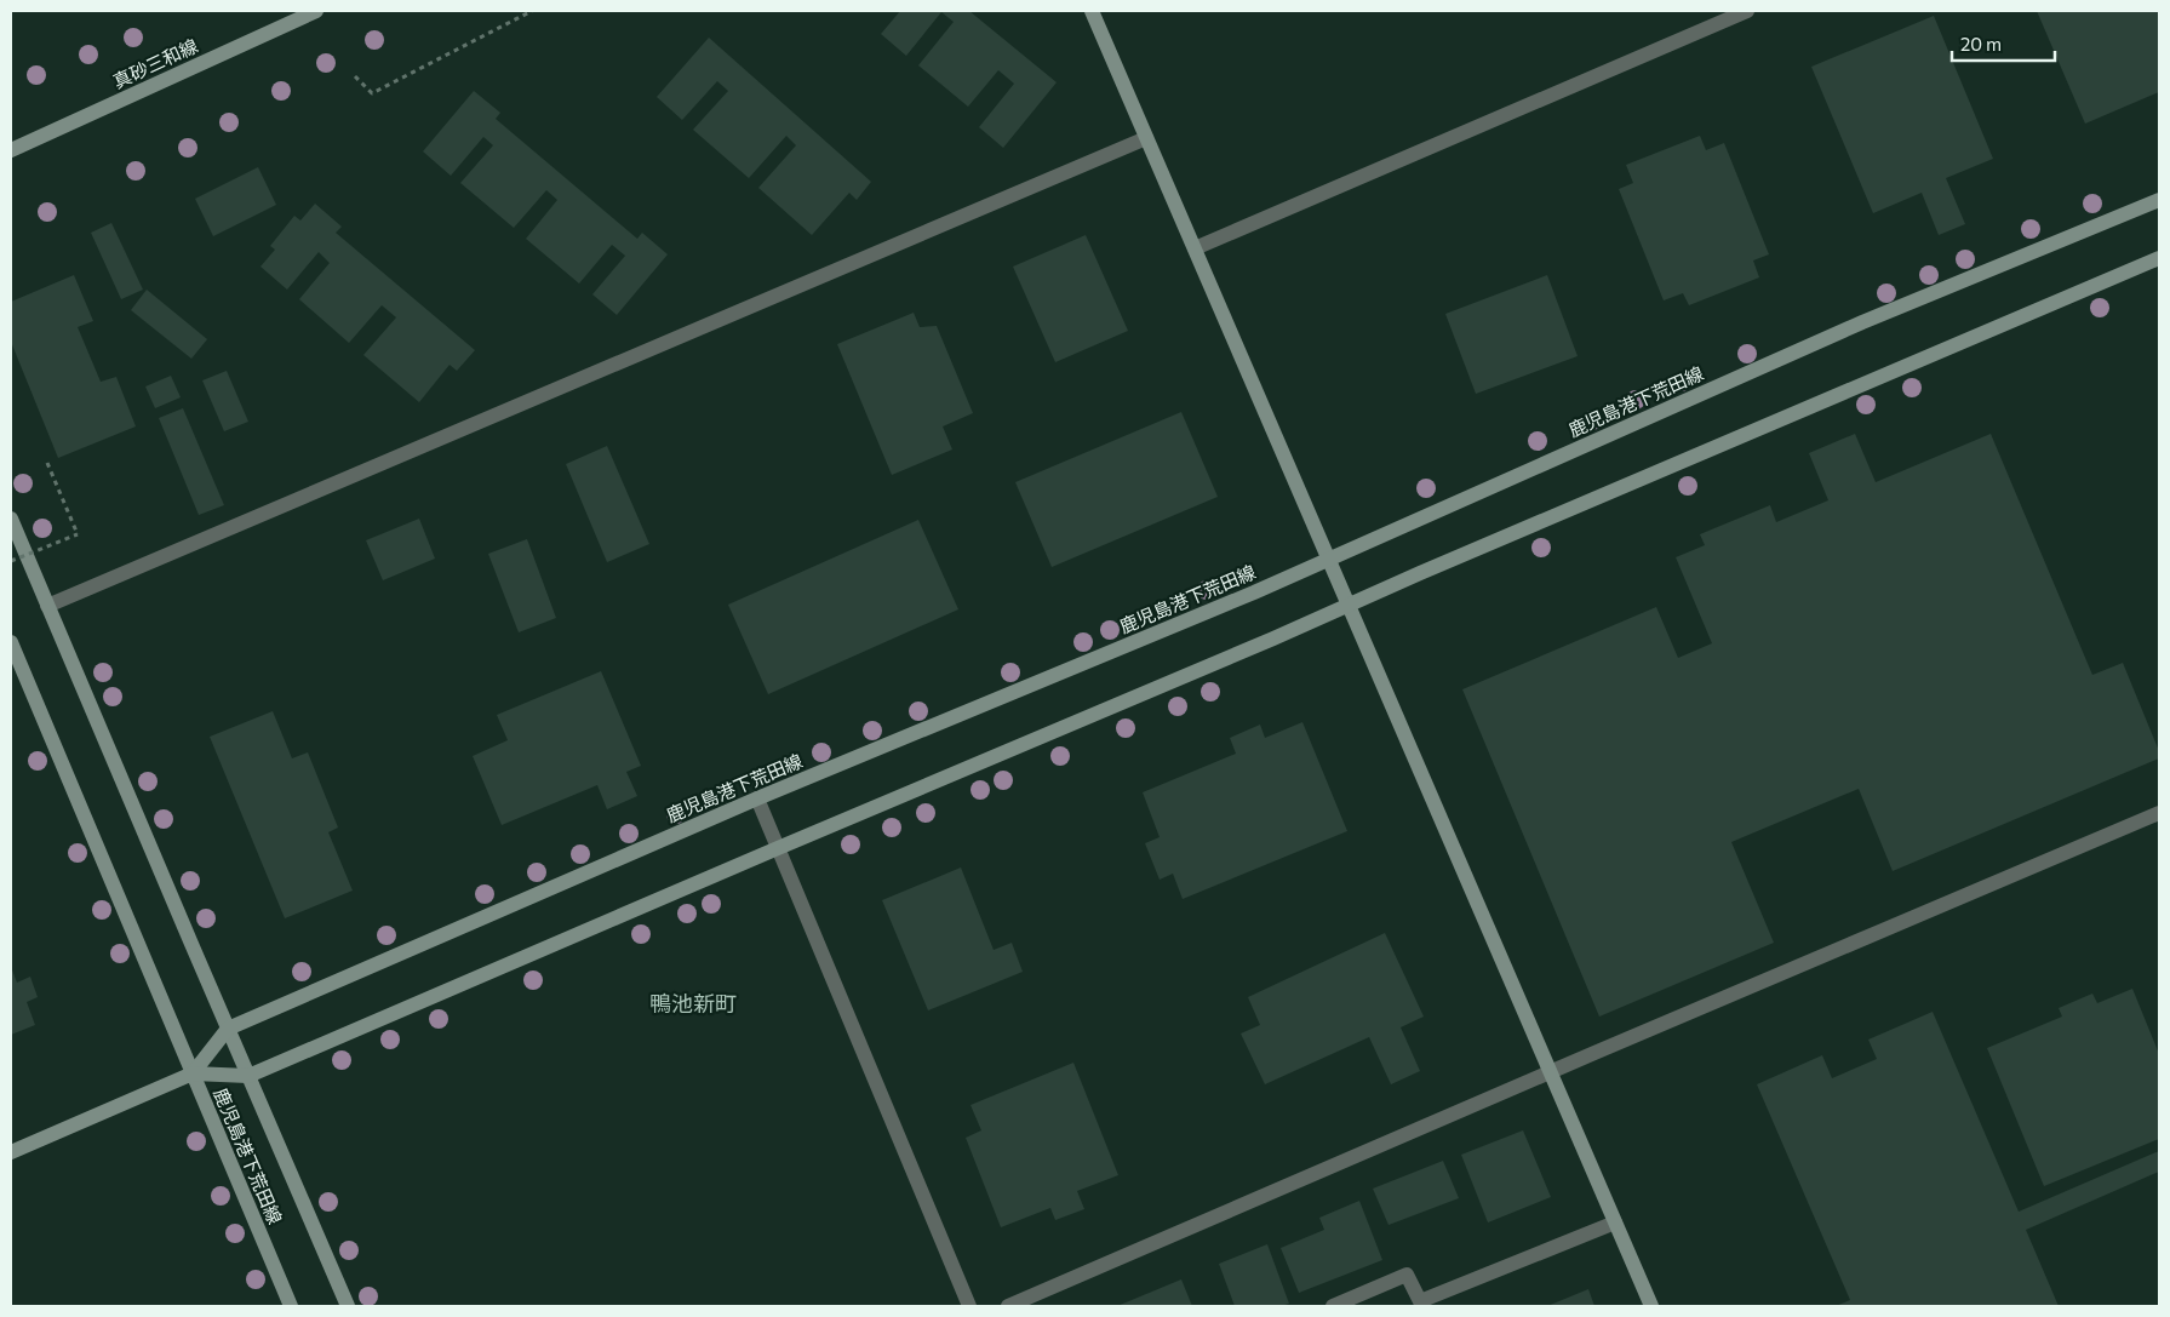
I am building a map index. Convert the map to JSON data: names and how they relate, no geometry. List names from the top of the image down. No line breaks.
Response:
{"streets":{"main road":["真砂三和線","鹿児島港下荒田線"]},"districts":["鴨池新町"],"scale_bar":"20 m"}
